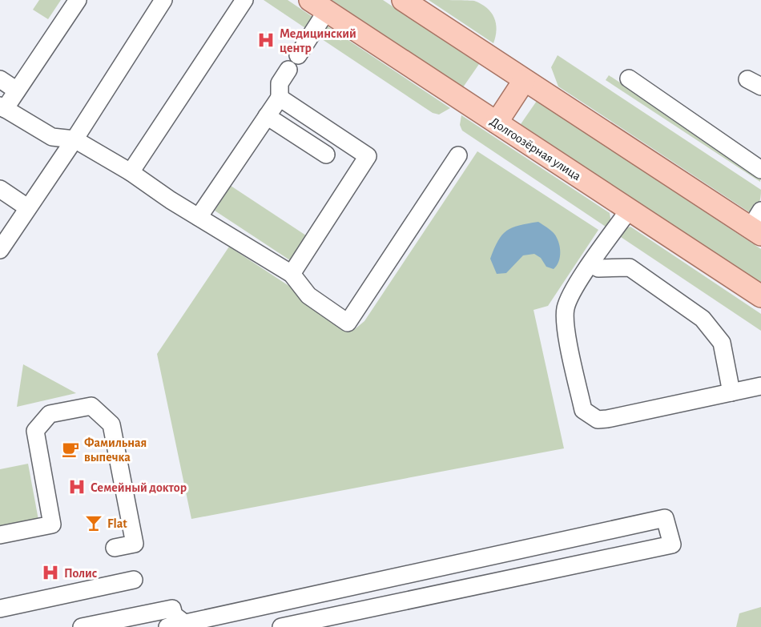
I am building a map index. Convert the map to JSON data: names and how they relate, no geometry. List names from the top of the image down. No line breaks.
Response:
{"streets":{"main road":["Долгоозёрная улица"]},"places":{"hospital":["Медицинский центр","Семейный доктор","Полис"],"cafe":["Фамильная выпечка"],"bar":["Flat"]}}
